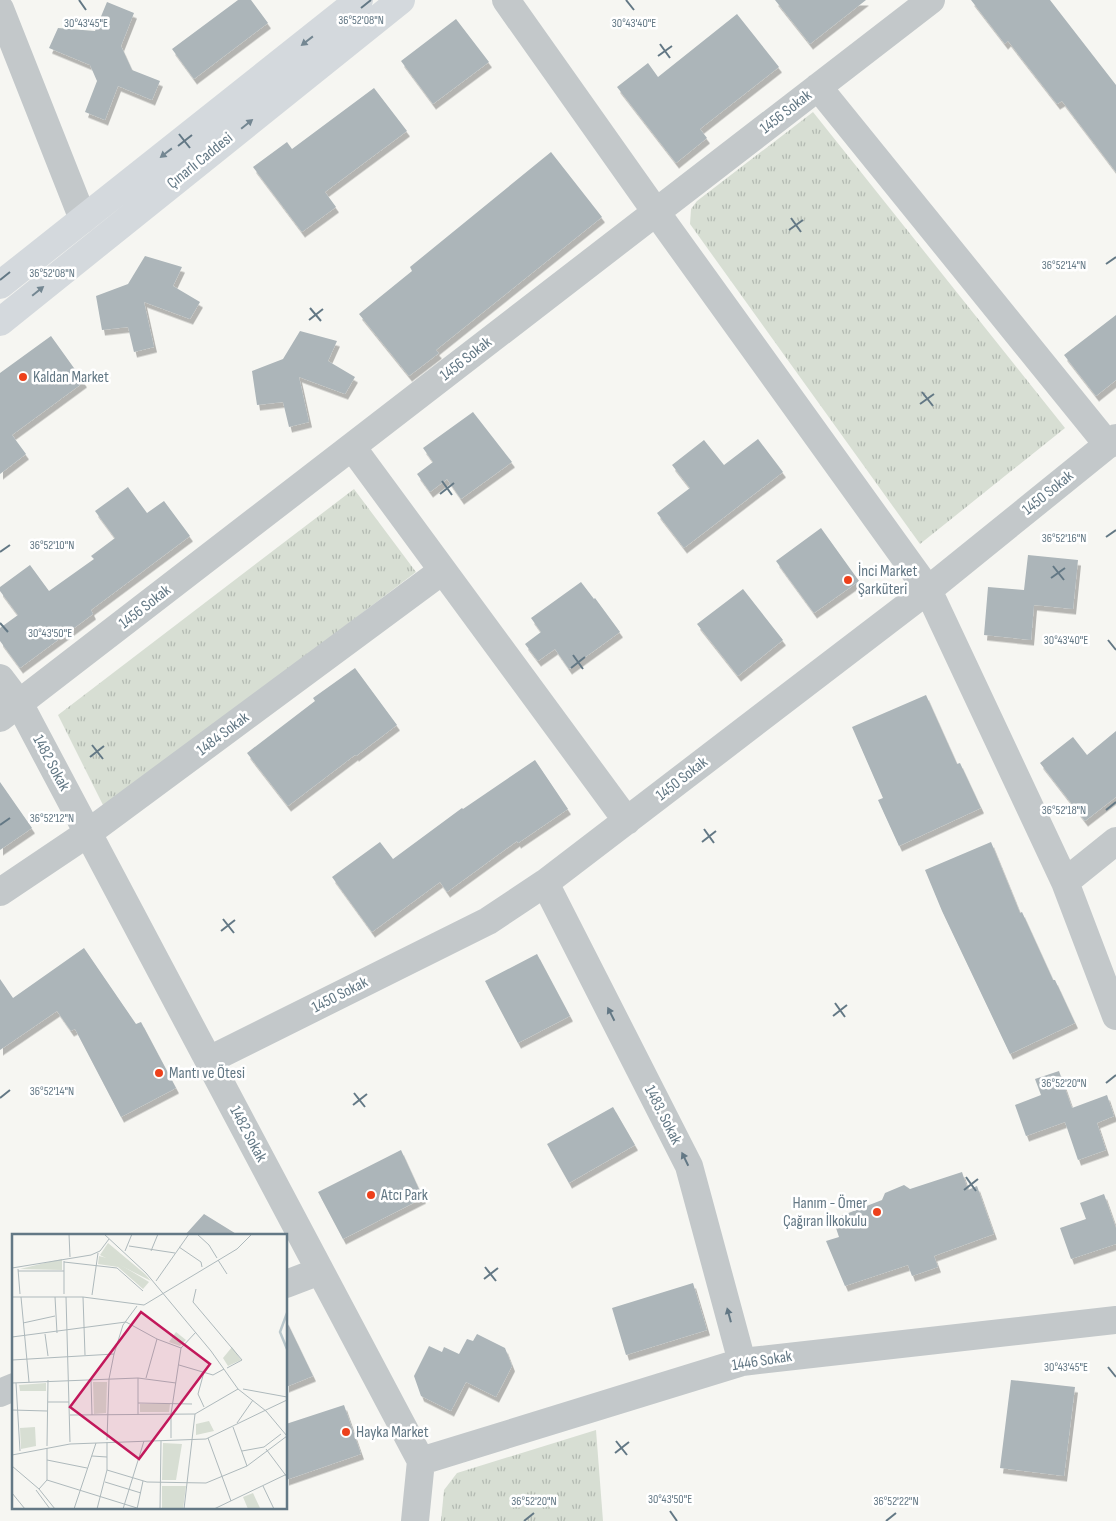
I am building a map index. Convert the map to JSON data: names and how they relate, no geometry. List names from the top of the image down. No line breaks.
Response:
{"streets":{"main road":["Çınarlı Caddesi"],"street":["1456 Sokak","1450 Sokak","1484 Sokak","1482 Sokak","1483. Sokak","1446 Sokak"]},"crossings":[["1456 Sokak","1482 Sokak"],["1450 Sokak","1482 Sokak"],["1450 Sokak","1483. Sokak"],["1484 Sokak","1482 Sokak"],["1482 Sokak","1446 Sokak"],["1483. Sokak","1446 Sokak"]],"one_way":["1483. Sokak"],"places":["Kaldan Market","İnci Market Şarküteri","Mantı ve Ötesi","Atcı Park","Hanım - Ömer Çağıran İlkokulu","Hayka Market"],"coordinates":["36°52'08\"N","30°43'45\"E","30°43'40\"E","36°52'14\"N","36°52'16\"N","36°52'10\"N","30°43'50\"E","36°52'18\"N","36°52'12\"N","36°52'20\"N","36°52'22\"N"]}
